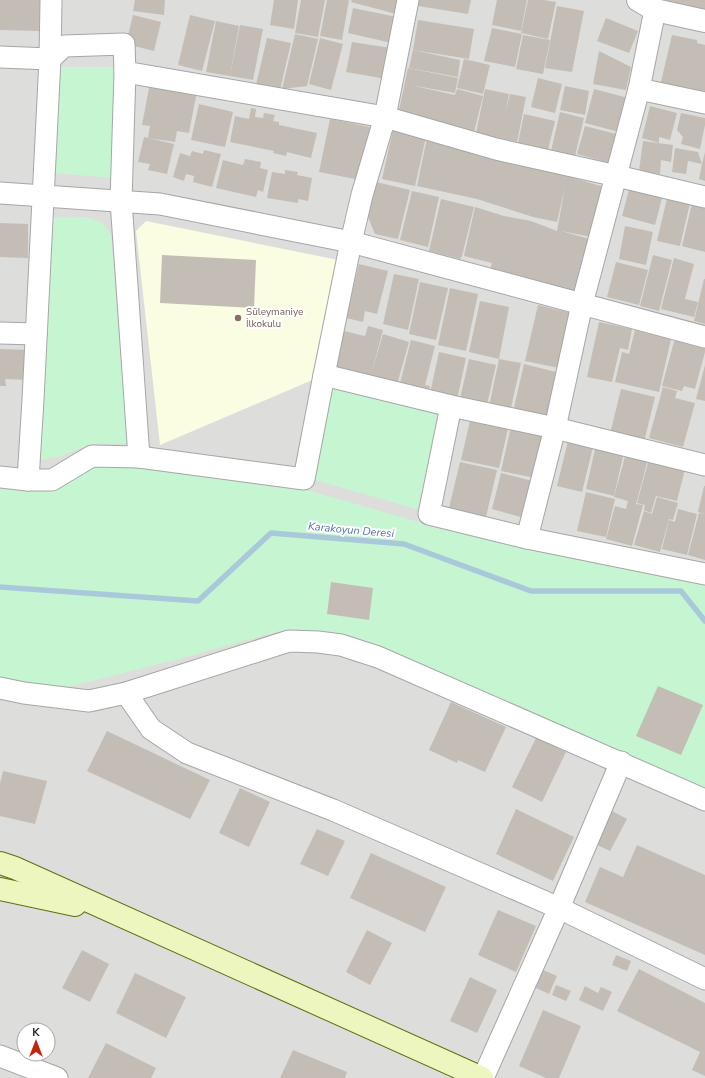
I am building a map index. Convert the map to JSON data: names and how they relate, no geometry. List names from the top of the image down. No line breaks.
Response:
{"water":["Karakoyun Deresi"],"places":["Süleymaniye İlkokulu"],"north":"top"}
